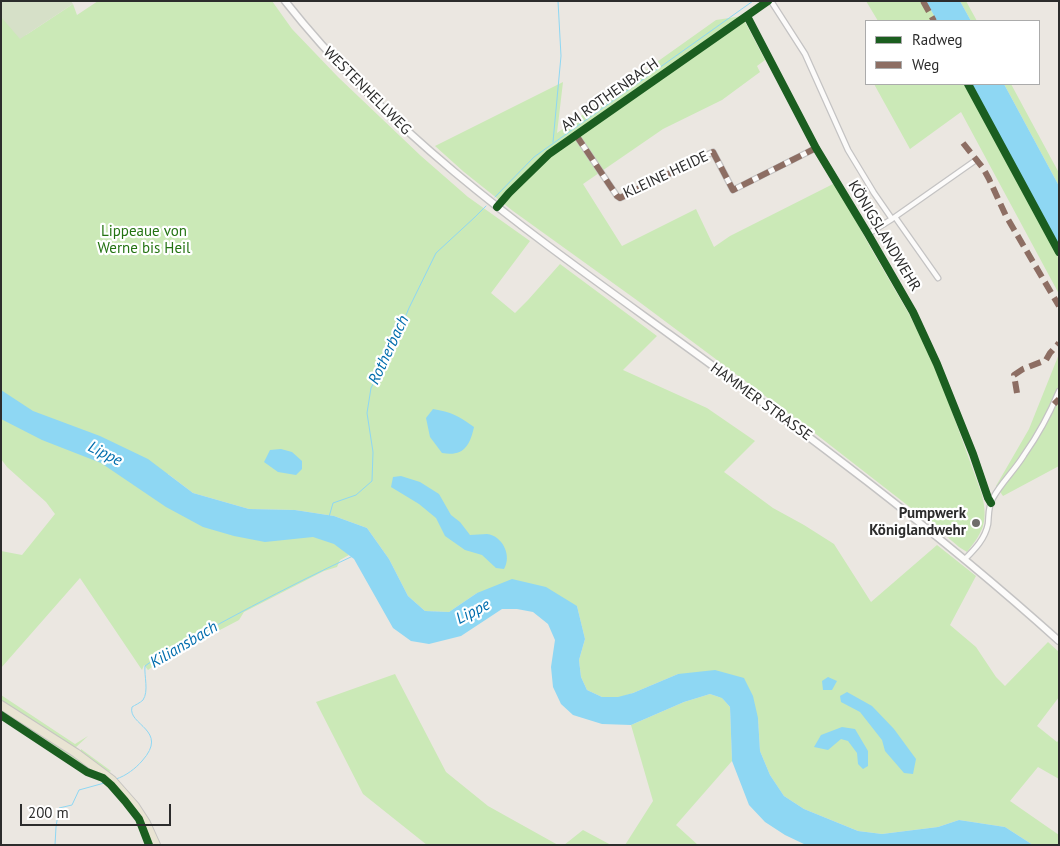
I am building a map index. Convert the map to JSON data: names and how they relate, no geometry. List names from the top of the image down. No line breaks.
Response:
{"streets":{"main road":["WESTENHELLWEG","HAMMER STRASSE"],"street":["AM ROTHENBACH","KLEINE HEIDE","KÖNIGSLANDWEHR"]},"crossings":[["WESTENHELLWEG","HAMMER STRASSE"],["AM ROTHENBACH","KLEINE HEIDE"],["AM ROTHENBACH","KÖNIGSLANDWEHR"],["AM ROTHENBACH","HAMMER STRASSE"],["KLEINE HEIDE","KÖNIGSLANDWEHR"],["KÖNIGSLANDWEHR","HAMMER STRASSE"]],"water":["Rotherbach","Lippe","Kiliansbach"],"parks":["Lippeaue von Werne bis Heil"],"places":["Pumpwerk Königlandwehr"],"legend":["Radweg","Weg"],"scale_bar":"200 m"}
